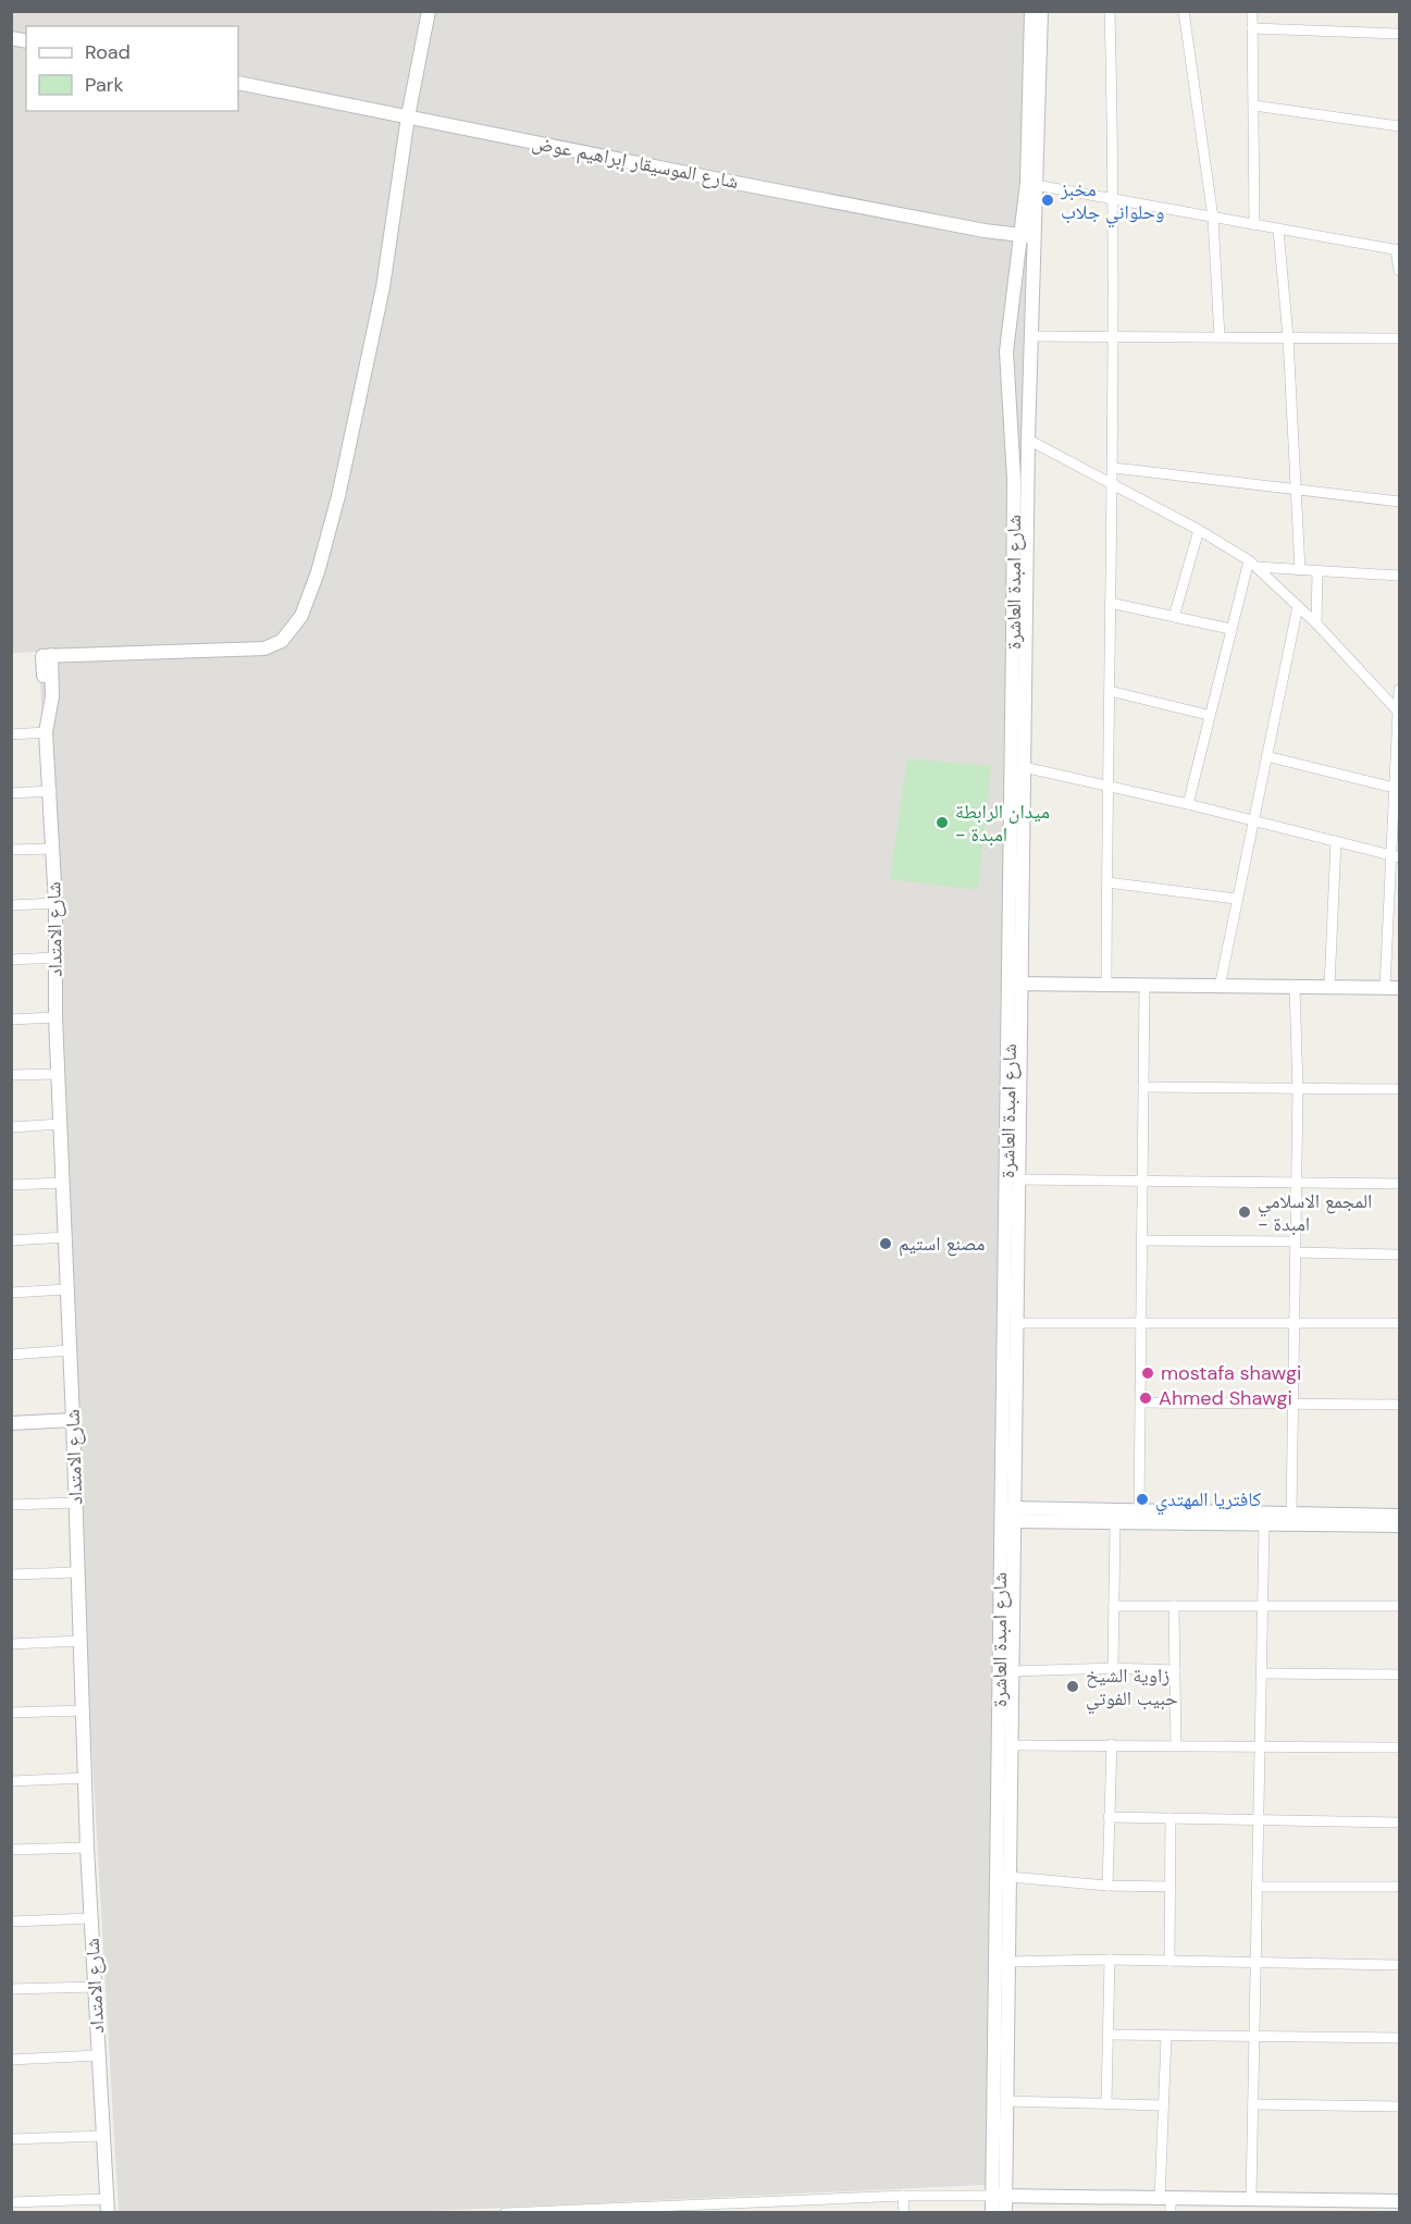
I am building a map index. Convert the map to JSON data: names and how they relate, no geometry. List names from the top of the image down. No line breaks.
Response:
{"streets":{"main road":["شارع الموسيقار إبراهيم عوض","شارع امبدة العاشرة","شارع الامتداد"]},"crossings":[["شارع الموسيقار إبراهيم عوض","شارع امبدة العاشرة"],["شارع الموسيقار إبراهيم عوض","شارع الامتداد"]],"places":["مخبز وحلواني جلاب","ميدان الرابطة - امبدة","المجمع الاسلامي - امبدة","مصنع استيم","mostafa shawgi","Ahmed Shawgi","كافتريا المهتدي","زاوية الشيخ حبيب الفوتي"],"legend":["Road","Park"]}
